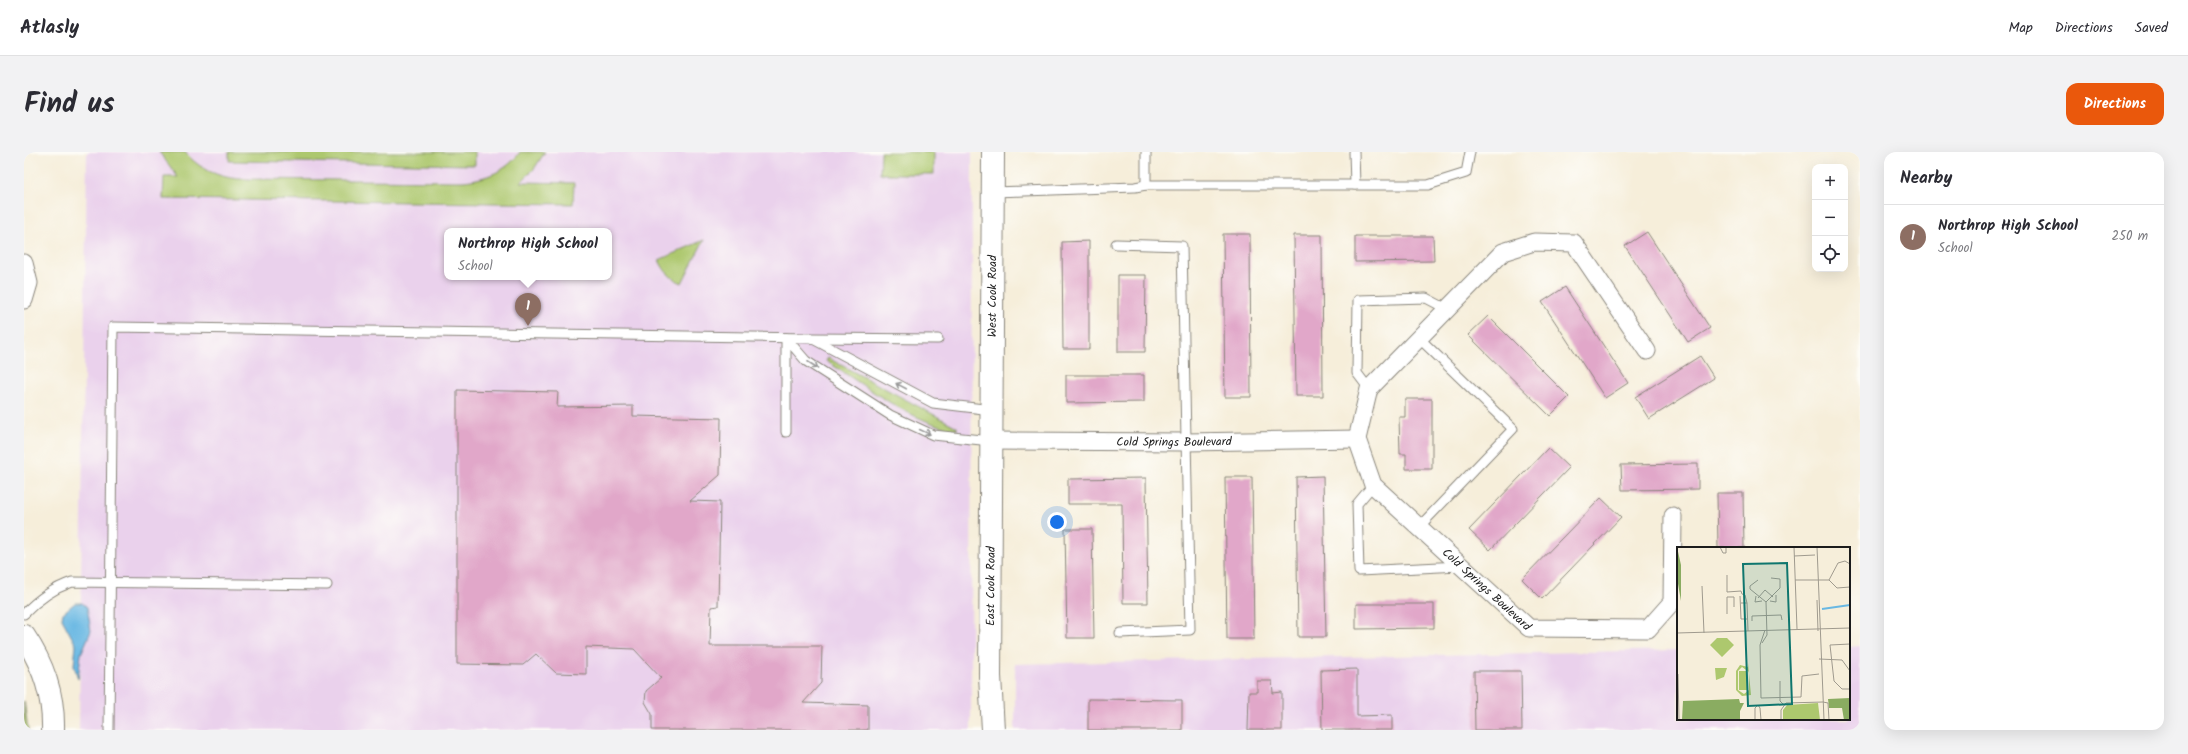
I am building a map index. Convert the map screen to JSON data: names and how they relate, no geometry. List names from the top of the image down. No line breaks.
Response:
{"streets":{"main road":["West Cook Road","East Cook Road"],"street":["Cold Springs Boulevard"]},"crossings":[["West Cook Road","Cold Springs Boulevard"],["West Cook Road","East Cook Road"],["Cold Springs Boulevard","East Cook Road"]],"page":{"header":"Atlasly","nav":["Map","Directions","Saved"],"title":"Find us","buttons":"Directions","heading":"Nearby","map_buttons":["+","−"],"list":[{"mark":"1","name":"Northrop High School","note":"School","value":"250 m"}],"popup":["Northrop High School","School"],"pins":"1"}}
